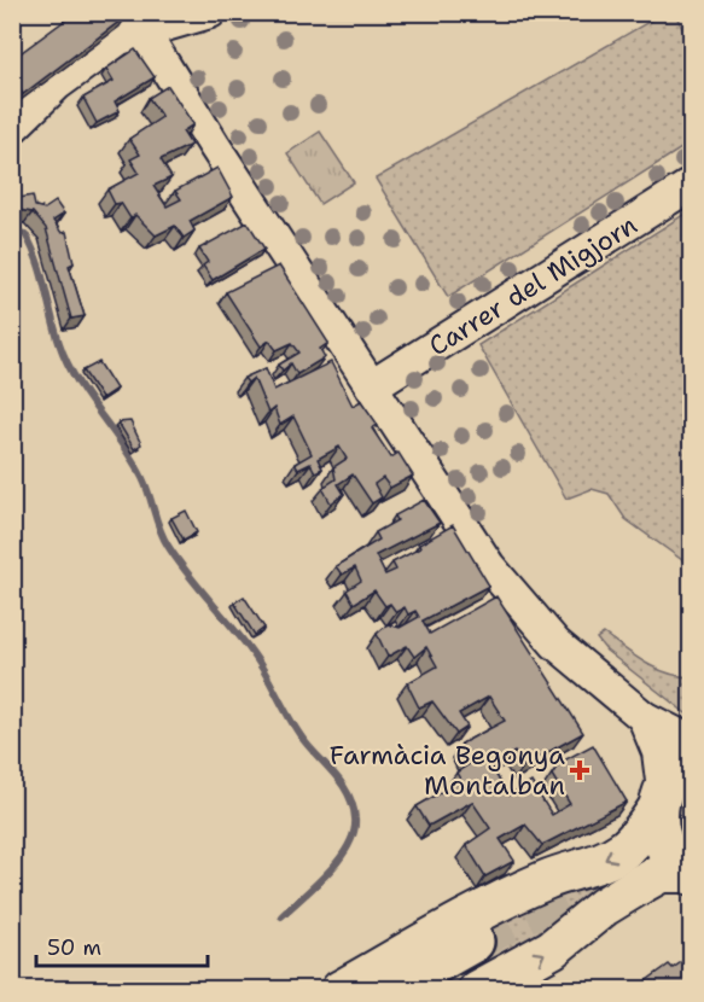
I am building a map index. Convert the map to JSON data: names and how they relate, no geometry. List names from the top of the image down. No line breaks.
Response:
{"streets":{"street":["Carrer del Migjorn"]},"places":{"health":["Farmàcia Begonya Montalban"]},"scale_bar":"50 m"}
